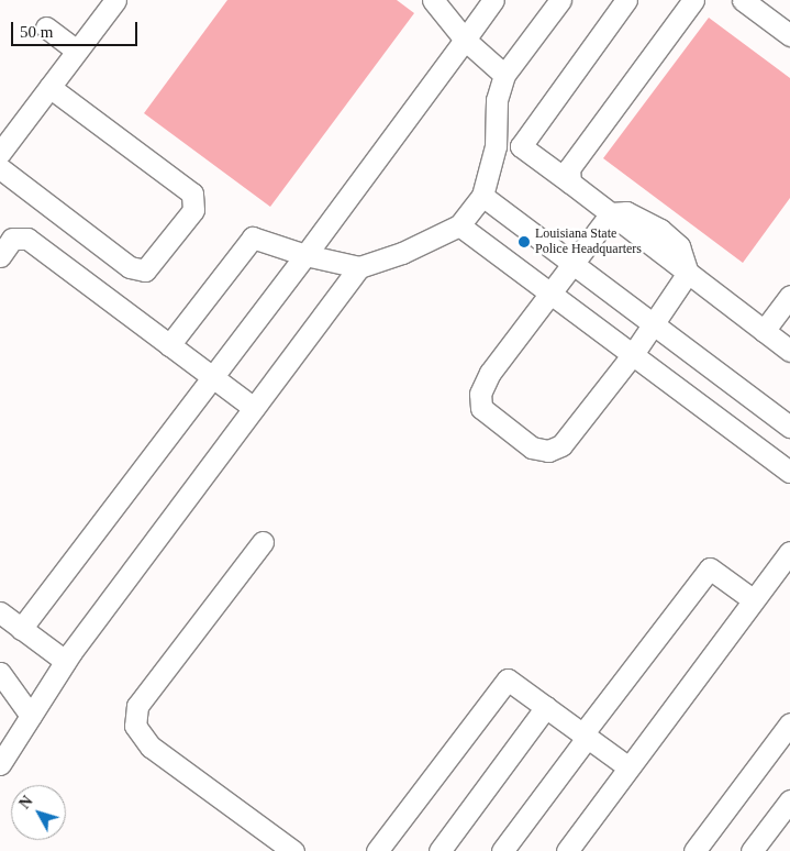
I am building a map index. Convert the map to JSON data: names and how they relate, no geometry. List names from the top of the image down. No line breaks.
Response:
{"places":["Louisiana State Police Headquarters"],"scale_bar":"50 m","north":"top left"}
